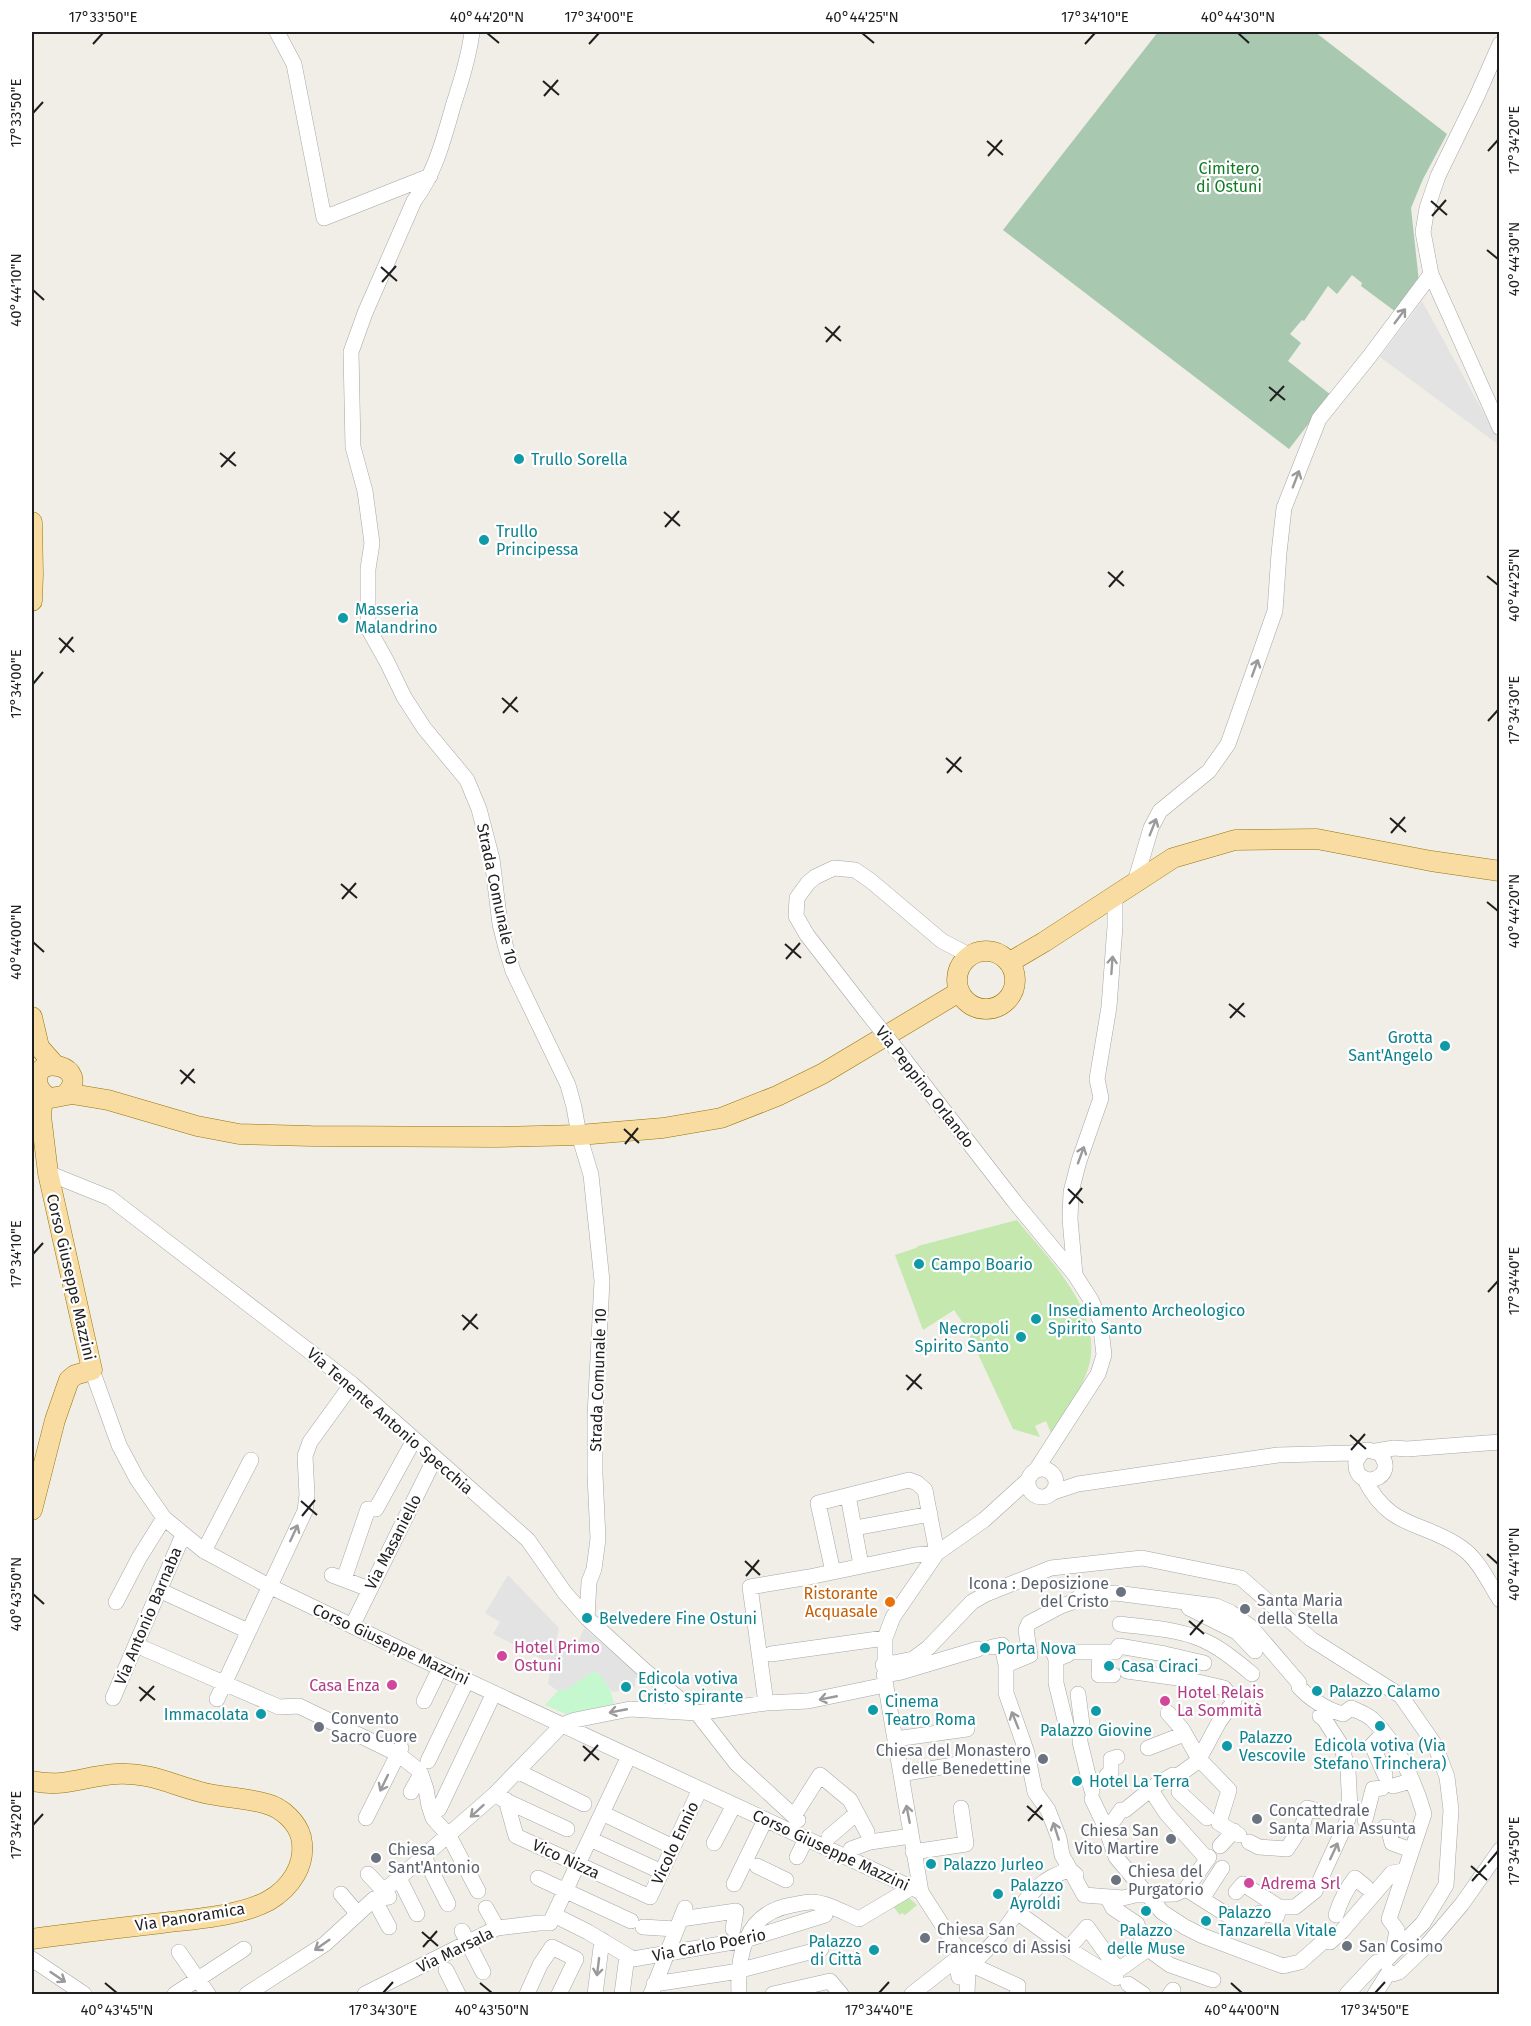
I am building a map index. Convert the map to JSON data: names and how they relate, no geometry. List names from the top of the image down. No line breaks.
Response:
{"streets":{"main road":["Corso Giuseppe Mazzini","Via Panoramica"],"street":["Strada Comunale 10","Via Peppino Orlando","Via Tenente Antonio Specchia","Via Masaniello","Via Antonio Barnaba","Vicolo Ennio","Vico Nizza","Via Carlo Poerio","Via Marsala"]},"crossings":[["Strada Comunale 10","Via Tenente Antonio Specchia"],["Via Peppino Orlando","Corso Giuseppe Mazzini"],["Corso Giuseppe Mazzini","Via Tenente Antonio Specchia"],["Corso Giuseppe Mazzini","Via Masaniello"],["Corso Giuseppe Mazzini","Via Antonio Barnaba"],["Corso Giuseppe Mazzini","Vicolo Ennio"],["Via Tenente Antonio Specchia","Via Masaniello"],["Vicolo Ennio","Vico Nizza"]],"parks":["Cimitero di Ostuni"],"places":["Trullo Sorella","Trullo Principessa","Masseria Malandrino","Grotta Sant'Angelo","Campo Boario","Insediamento Archeologico Spirito Santo","Necropoli Spirito Santo","Icona : Deposizione del Cristo","Ristorante Acquasale","Santa Maria della Stella","Belvedere Fine Ostuni","Porta Nova","Hotel Primo Ostuni","Casa Ciraci","Casa Enza","Edicola votiva Cristo spirante","Palazzo Calamo","Hotel Relais La Sommità","Cinema Teatro Roma","Palazzo Giovine","Immacolata","Edicola votiva (Via Stefano Trinchera)","Convento Sacro Cuore","Palazzo Vescovile","Chiesa del Monastero delle Benedettine","Hotel La Terra","Concattedrale Santa Maria Assunta","Chiesa San Vito Martire","Chiesa Sant'Antonio","Palazzo Jurleo","Chiesa del Purgatorio","Adrema Srl","Palazzo Ayroldi","Palazzo delle Muse","Palazzo Tanzarella Vitale","Chiesa San Francesco di Assisi","San Cosimo","Palazzo di Città"],"coordinates":["17°33'50\"E","40°44'20\"N","17°34'00\"E","40°44'25\"N","17°34'10\"E","40°44'30\"N","17°34'20\"E","40°44'10\"N","17°34'30\"E","40°44'00\"N","17°34'40\"E","40°43'50\"N","17°34'50\"E","40°43'45\"N"]}
